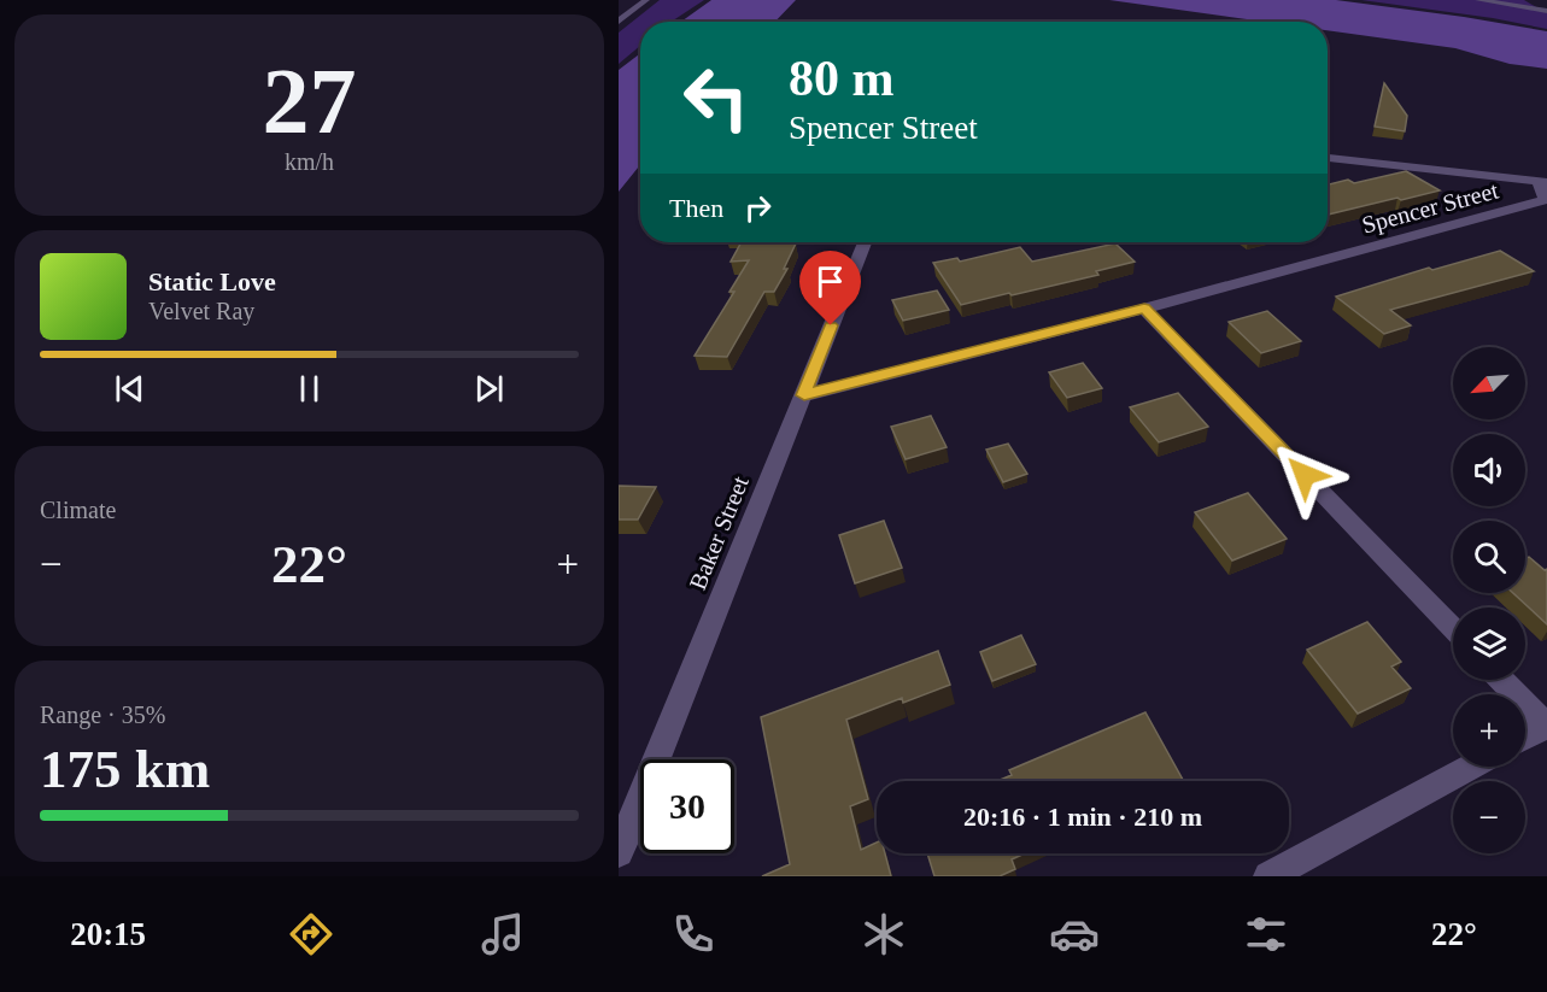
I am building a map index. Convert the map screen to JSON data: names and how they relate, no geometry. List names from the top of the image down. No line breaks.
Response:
{"streets":{"street":["Spencer Street","Baker Street"]},"crossings":[["Spencer Street","Baker Street"]],"north":"bottom left","page":{"tile":[["27","km/h"],"Climate",["Range · 35%","175 km"]],"turn":["80 m","Spencer Street"],"then":"Then","song":["Static Love","Velvet Ray"],"map_buttons":["+","−"],"heat":["−","22°","+"],"limit":"30","trip":"20:16 · 1 min · 210 m","tabs":["20:15","22°"]}}
